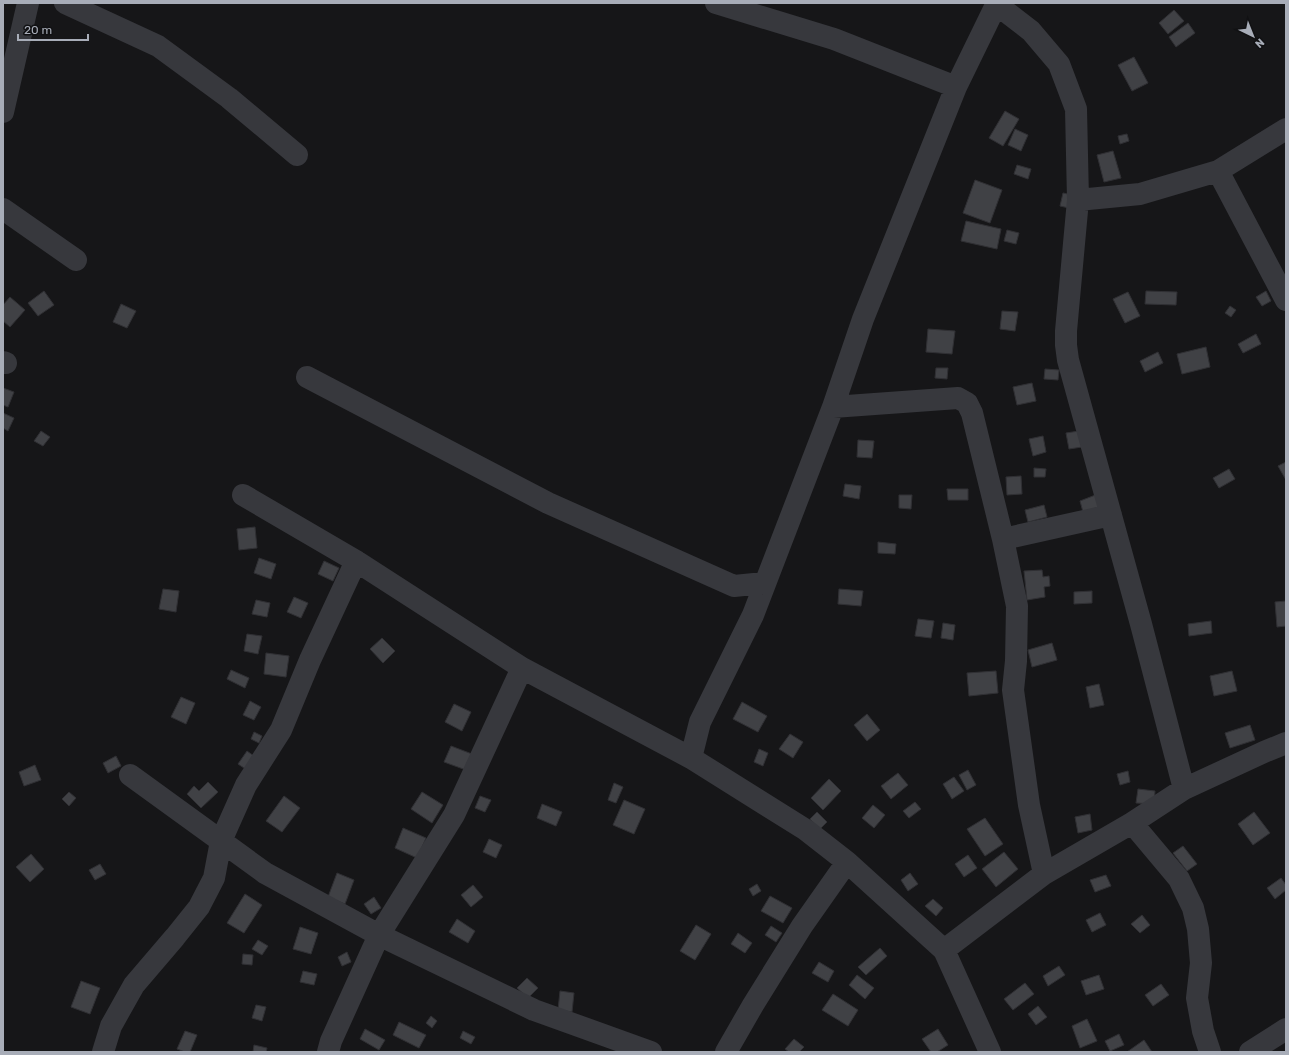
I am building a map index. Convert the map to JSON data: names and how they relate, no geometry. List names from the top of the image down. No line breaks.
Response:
{"scale_bar":"20 m","north":"bottom right"}
